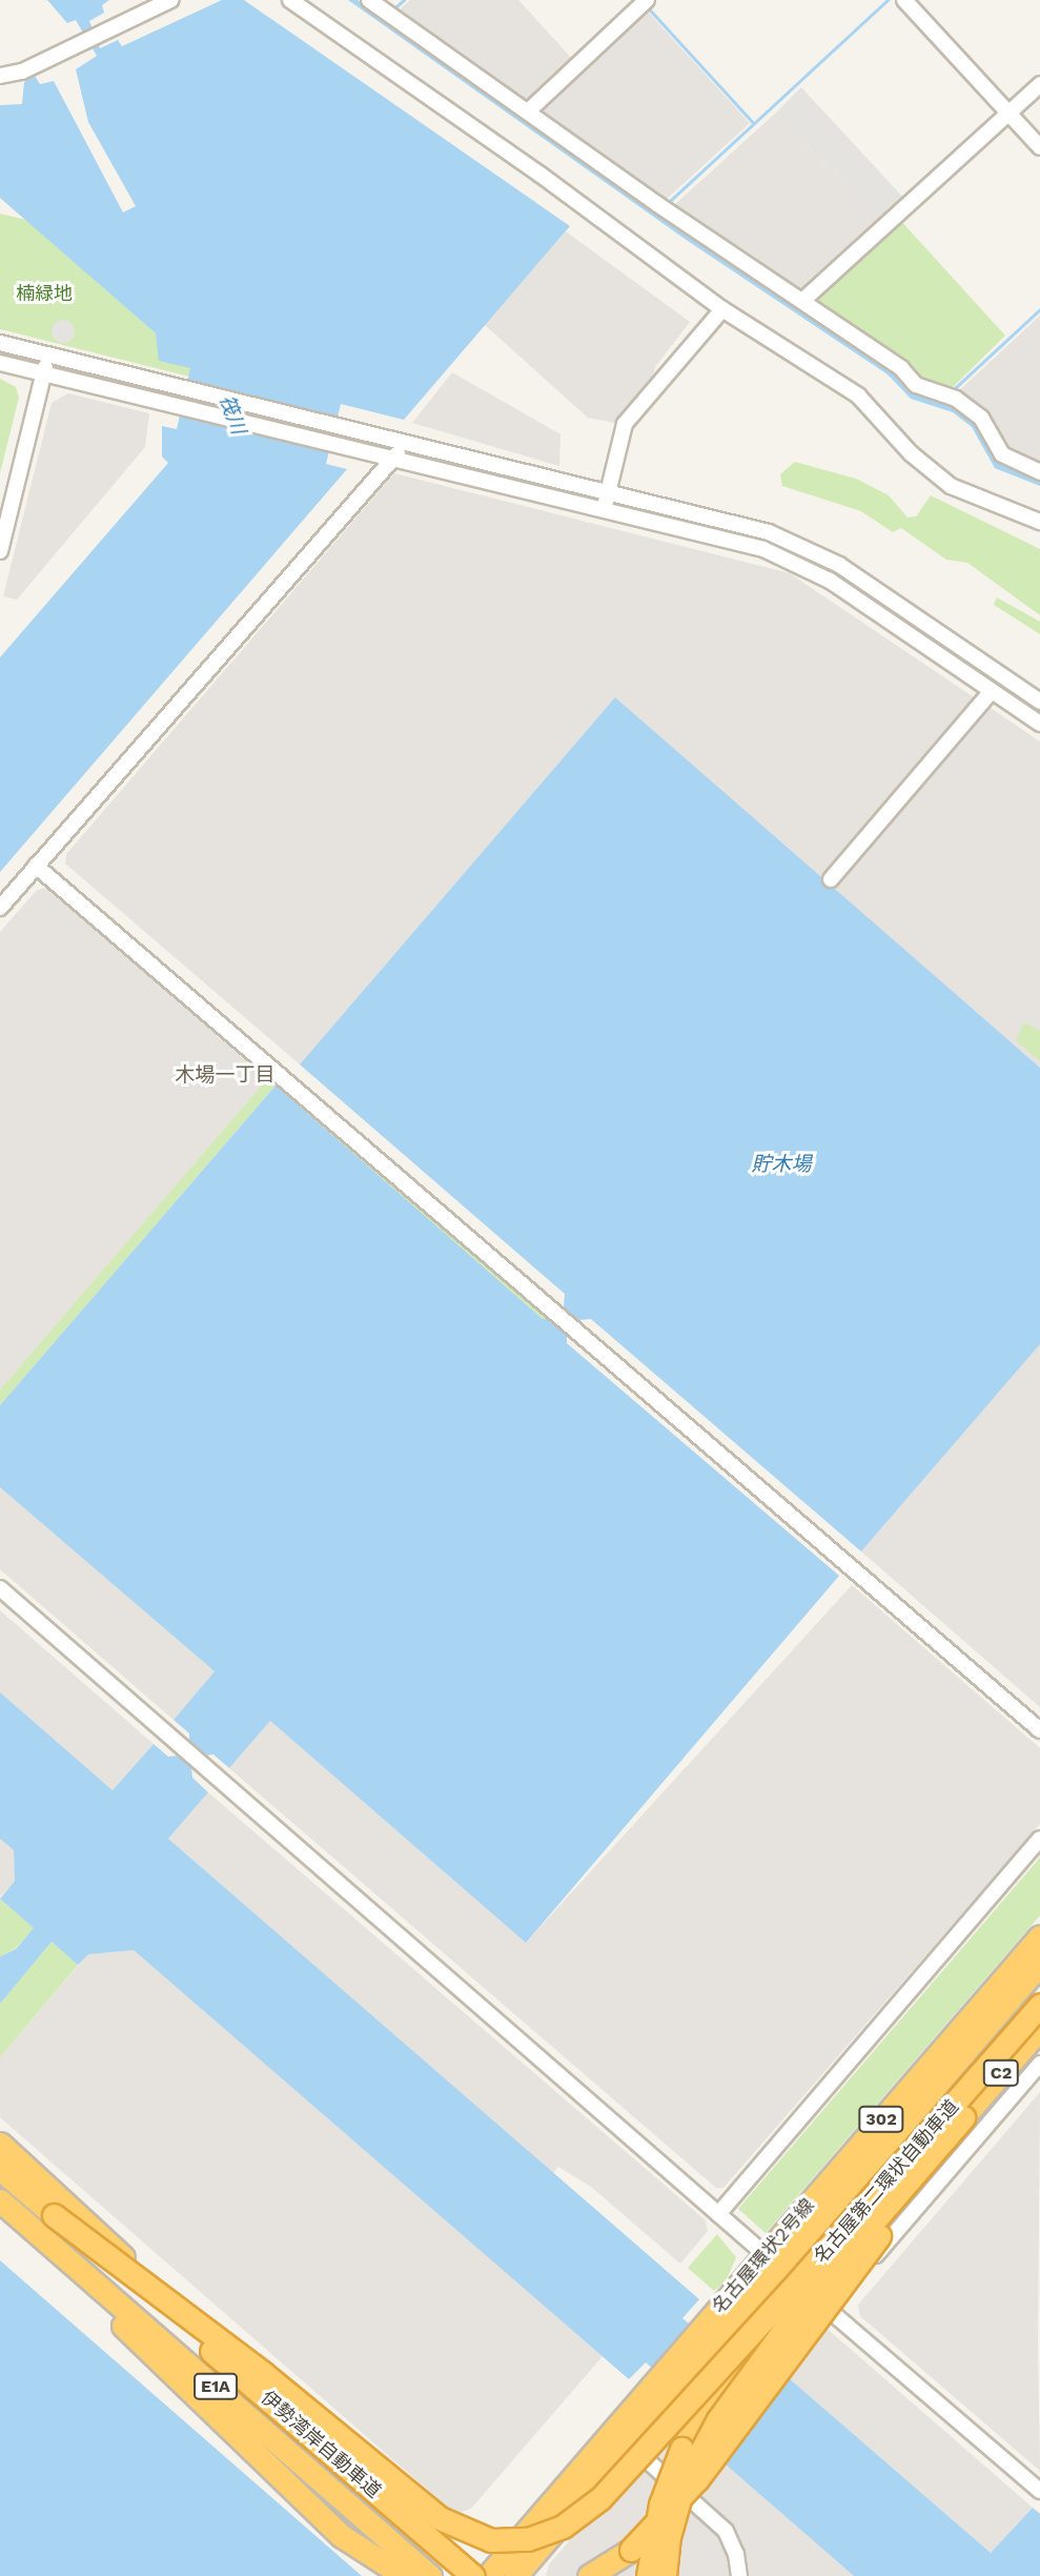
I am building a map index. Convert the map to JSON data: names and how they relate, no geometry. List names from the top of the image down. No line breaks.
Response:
{"streets":{"highway":["C2","302","名古屋第二環状自動車道","名古屋環状2号線","E1A","伊勢湾岸自動車道"]},"districts":["木場一丁目"],"water":["筏川","貯木場"],"parks":["楠緑地"]}
